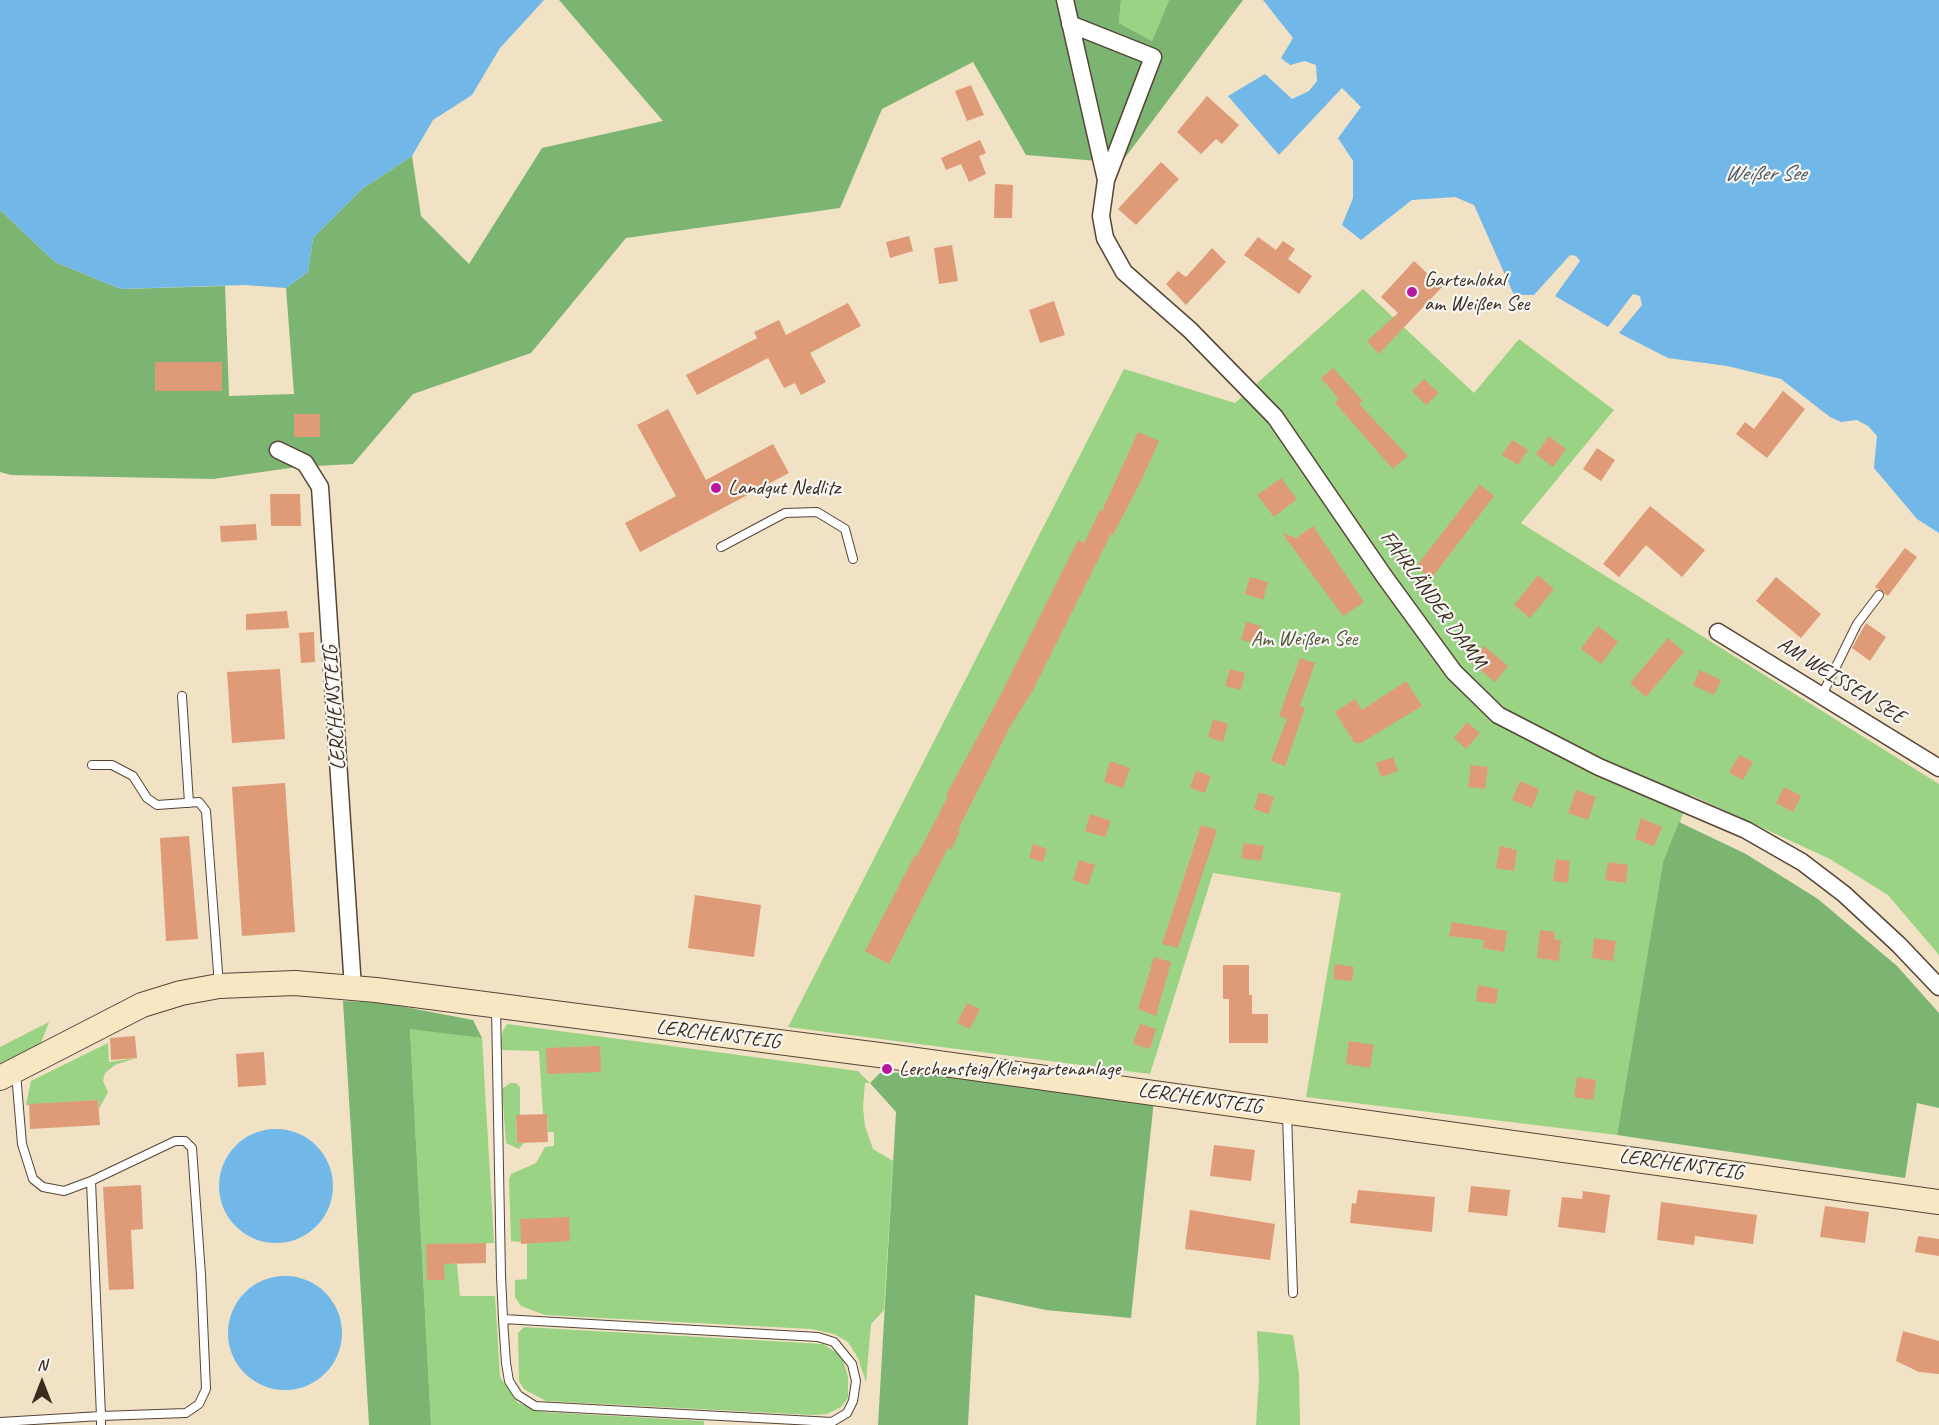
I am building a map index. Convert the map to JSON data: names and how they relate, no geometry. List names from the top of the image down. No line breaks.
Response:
{"streets":{"street":["FAHRLÄNDER DAMM","AM WEISSEN SEE","LERCHENSTEIG"]},"water":["Weißer See"],"parks":["Am Weißen See"],"places":["Gartenlokal am Weißen See","Landgut Nedlitz","Lerchensteig/Kleingartenanlage"],"north":"top"}
